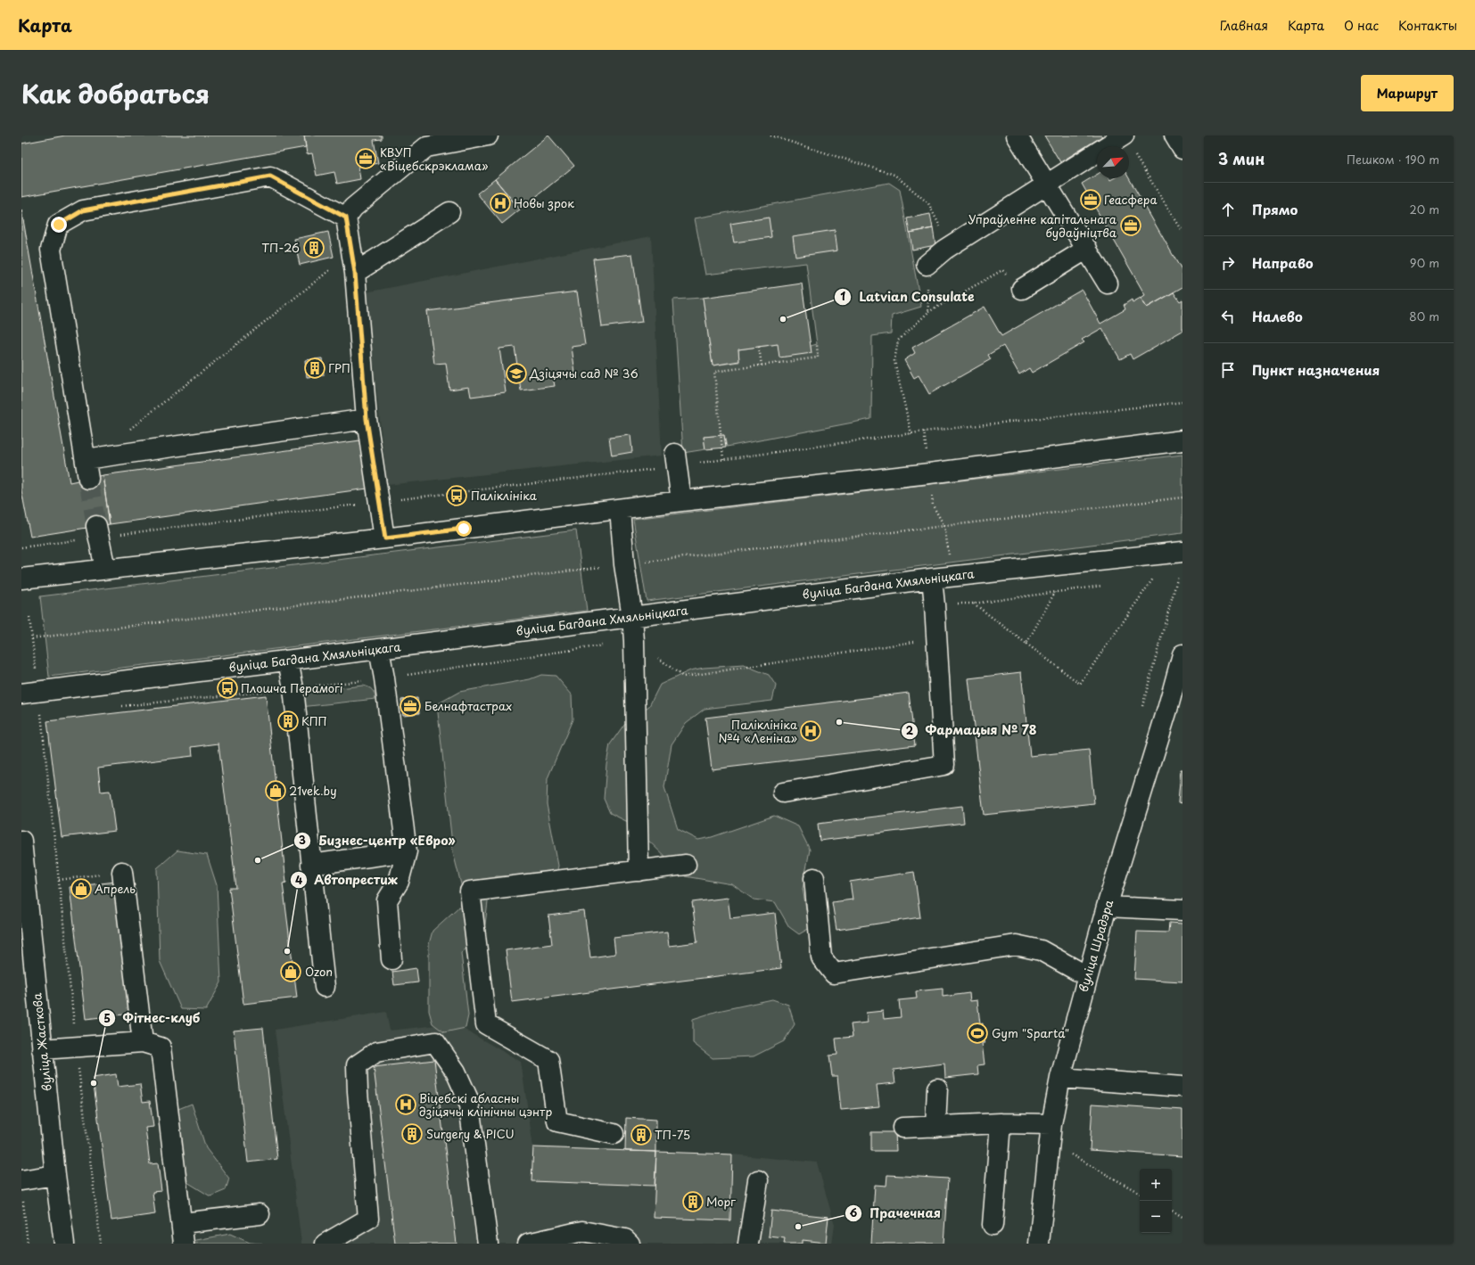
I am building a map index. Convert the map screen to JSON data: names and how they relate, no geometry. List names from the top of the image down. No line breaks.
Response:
{"streets":{"street":["вуліца Багдана Хмяльніцкага","вуліца Шрадэра","вуліца Жасткова"]},"places":{"office":["КВУП «Віцебскрэклама»","Геасфера","Упраўленне капітальнага будаўніцтва","Белнафтастрах"],"hospital":["Новы зрок","Паліклініка №4 «Леніна»","Віцебскі абласны дзіцячы клінічны цэнтр"],"building":["ТП-26","ГРП","КПП","Surgery & PICU","ТП-75","Морг"],"other":["Latvian Consulate","Фармацыя № 78","Бизнес-центр «Евро»","Автопрестиж","Фітнес-клуб","Прачечная"],"school or university":["Дзіцячы сад № 36"],"bus stop":["Паліклініка","Плошча Перамогі"],"shop":["21vek.by","Апрель","Ozon"],"sports":["Gym \"Sparta\""]},"north":"top right","page":{"header":"Карта","nav":["Главная","Карта","О нас","Контакты"],"title":"Как добраться","buttons":"Маршрут","heading":["3 мин","Пешком · 190 m"],"list":[["Прямо","20 m"],["Направо","90 m"],["Налево","80 m"],"Пункт назначения"],"map_buttons":["+","−"]}}
